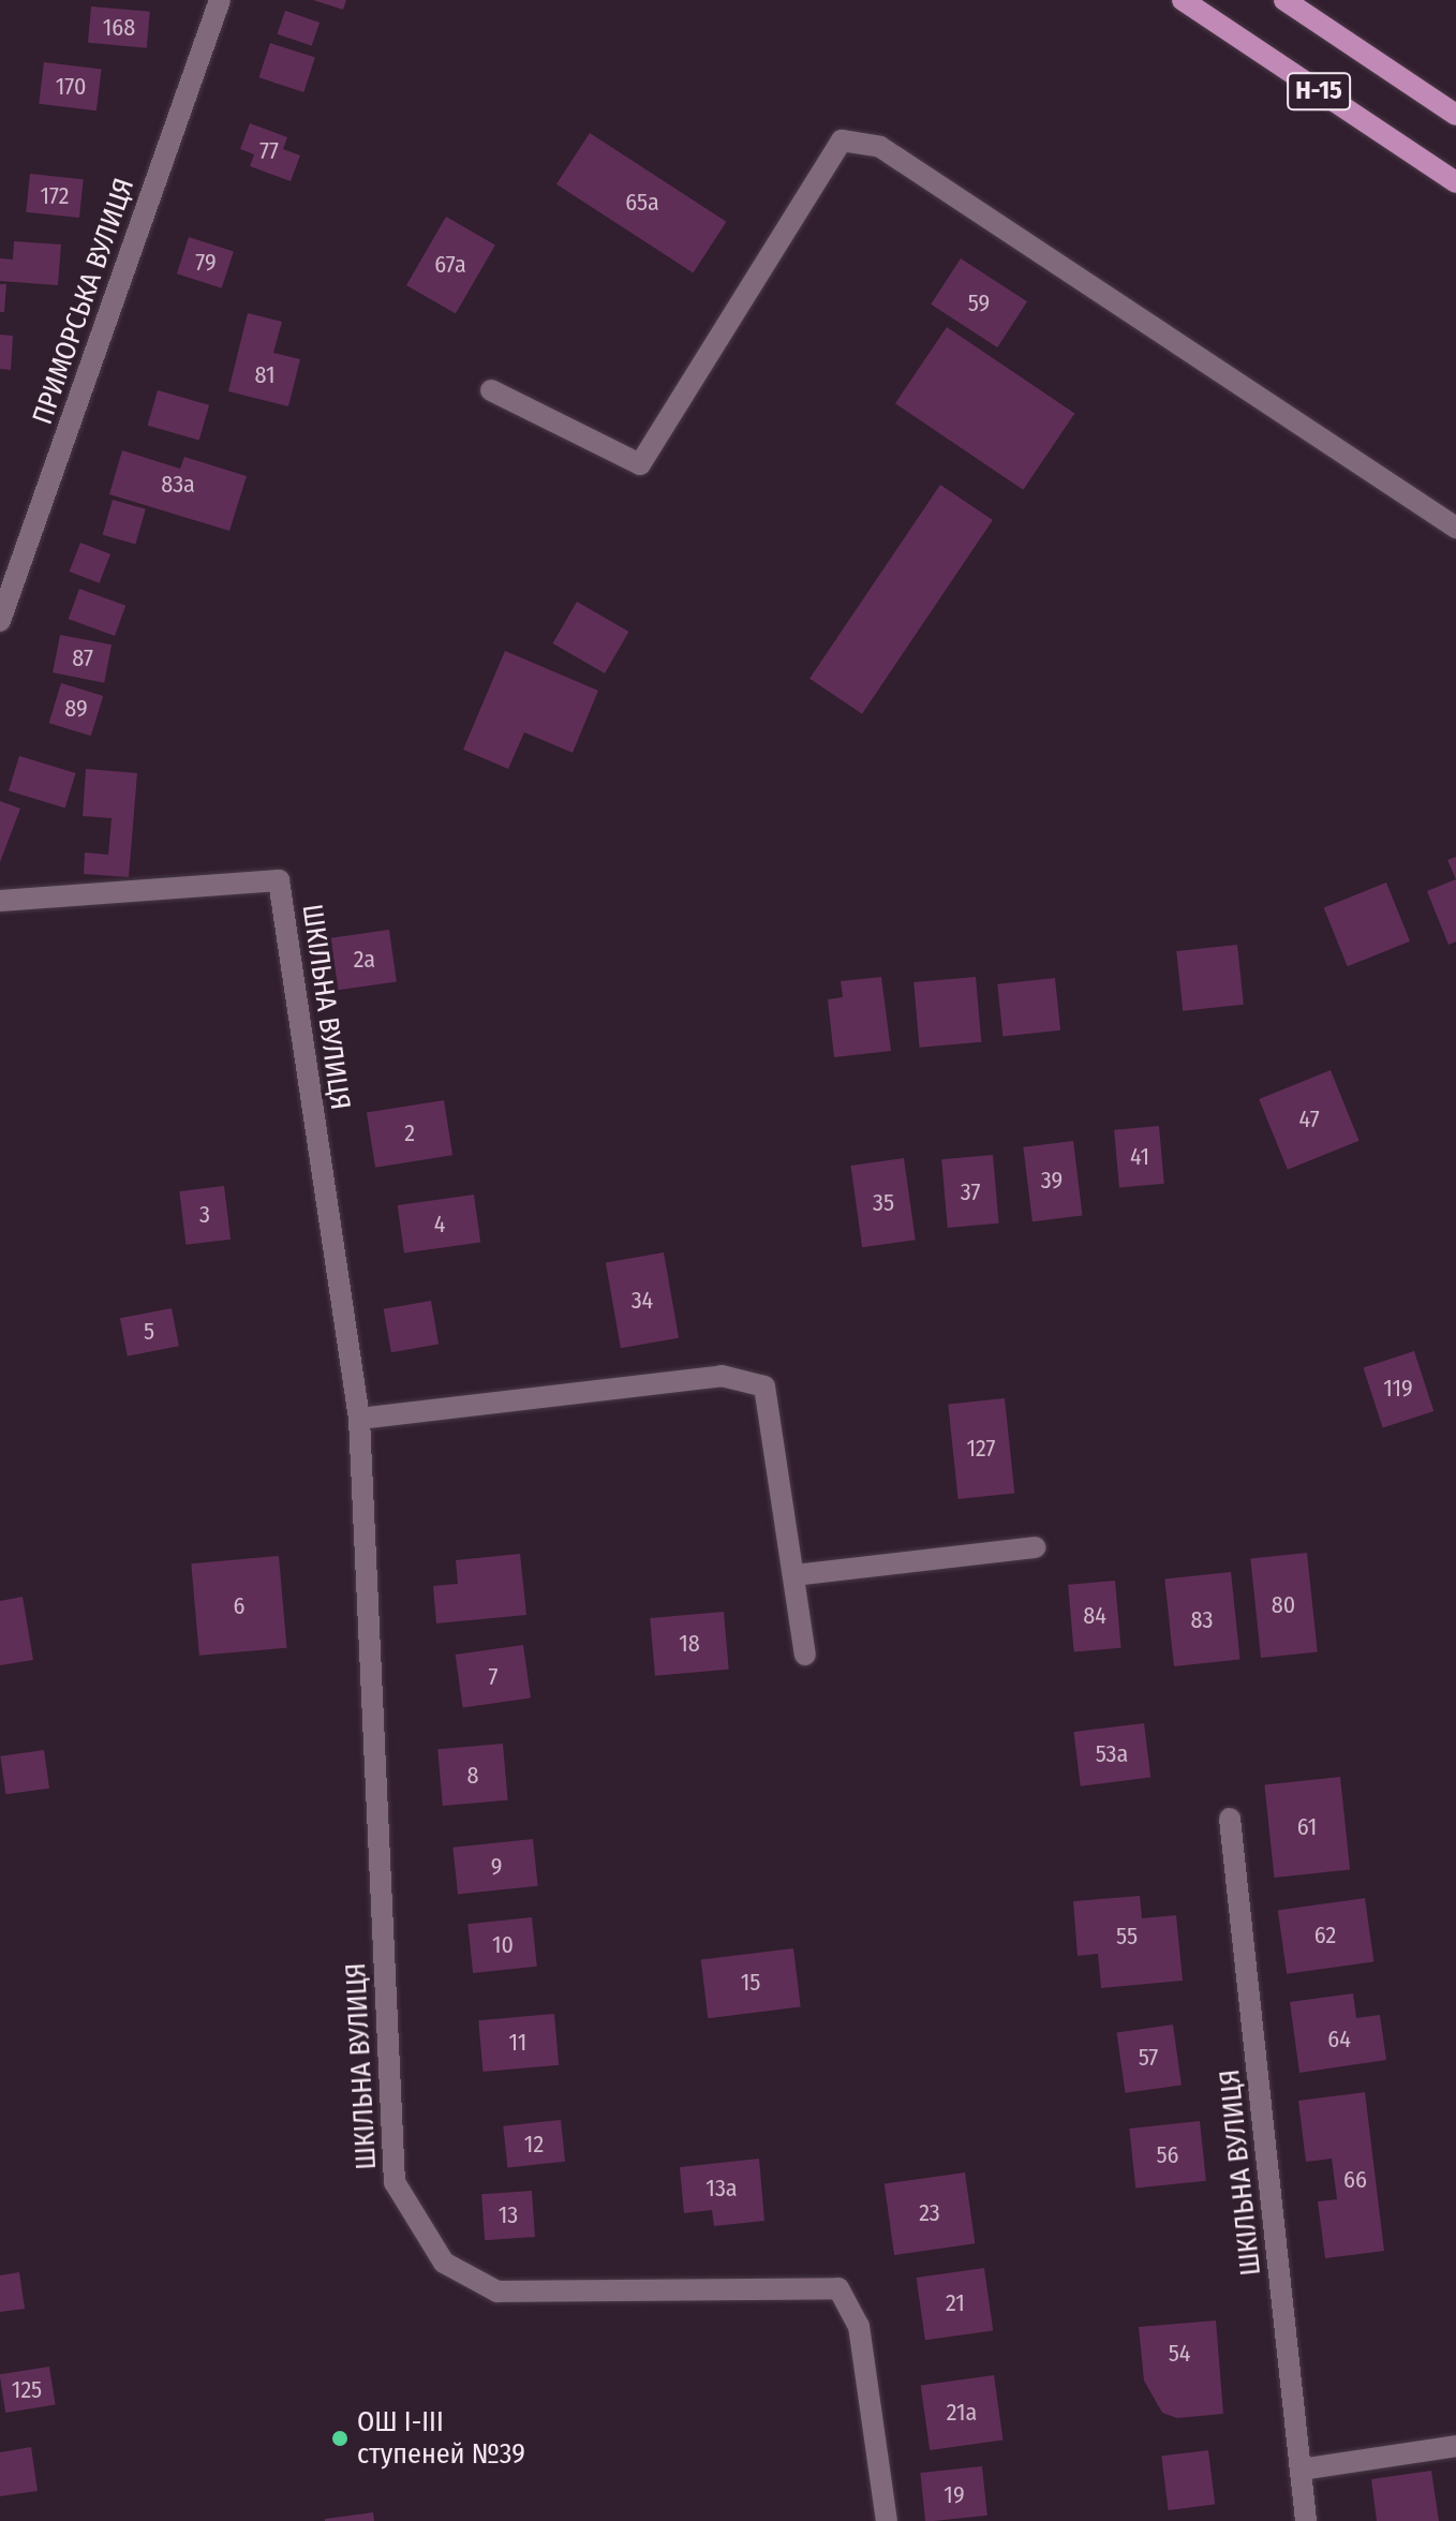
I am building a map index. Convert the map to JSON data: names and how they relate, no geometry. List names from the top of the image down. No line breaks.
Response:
{"streets":{"main road":["Н-15"],"street":["ПРИМОРСЬКА ВУЛИЦЯ","ШКІЛЬНА ВУЛИЦЯ"]},"places":["ОШ I-III ступеней №39"],"house_numbers":["168","170","77","172","65а","79","67а","59","81","83а","87","89","2а","47","2","41","39","37","35","3","4","34","5","119","127","80","6","84","83","18","7","53а","8","61","9","62","55","10","15","64","11","57","12","56","66","13а","23","13","21","54","125","21а","19"]}
